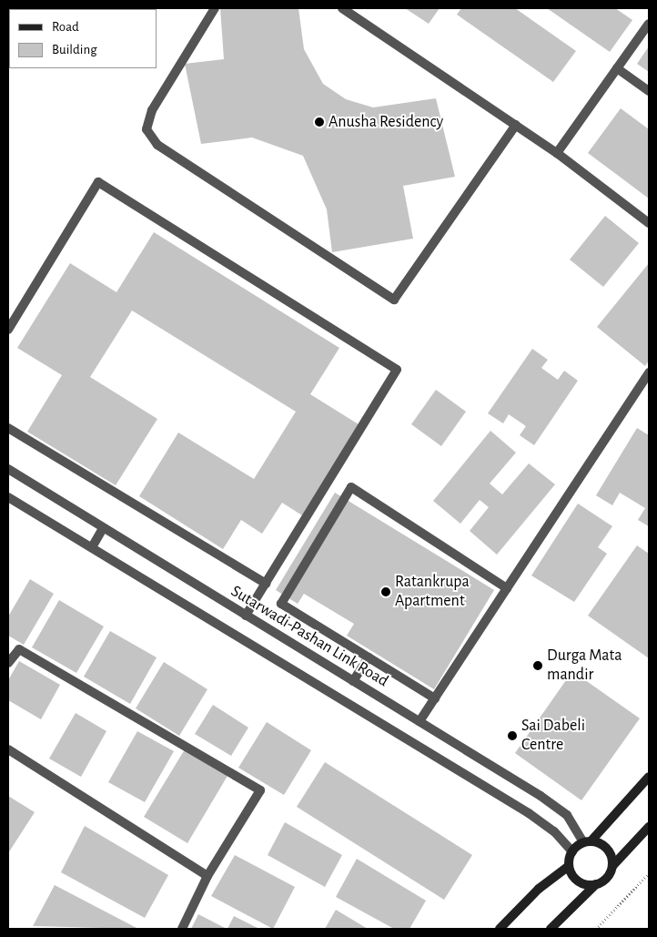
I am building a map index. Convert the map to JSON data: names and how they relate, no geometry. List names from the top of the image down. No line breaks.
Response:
{"streets":{"street":["Sutarwadi-Pashan Link Road"]},"places":["Anusha Residency","Ratankrupa Apartment","Durga Mata mandir","Sai Dabeli Centre"],"legend":["Road","Building"]}
